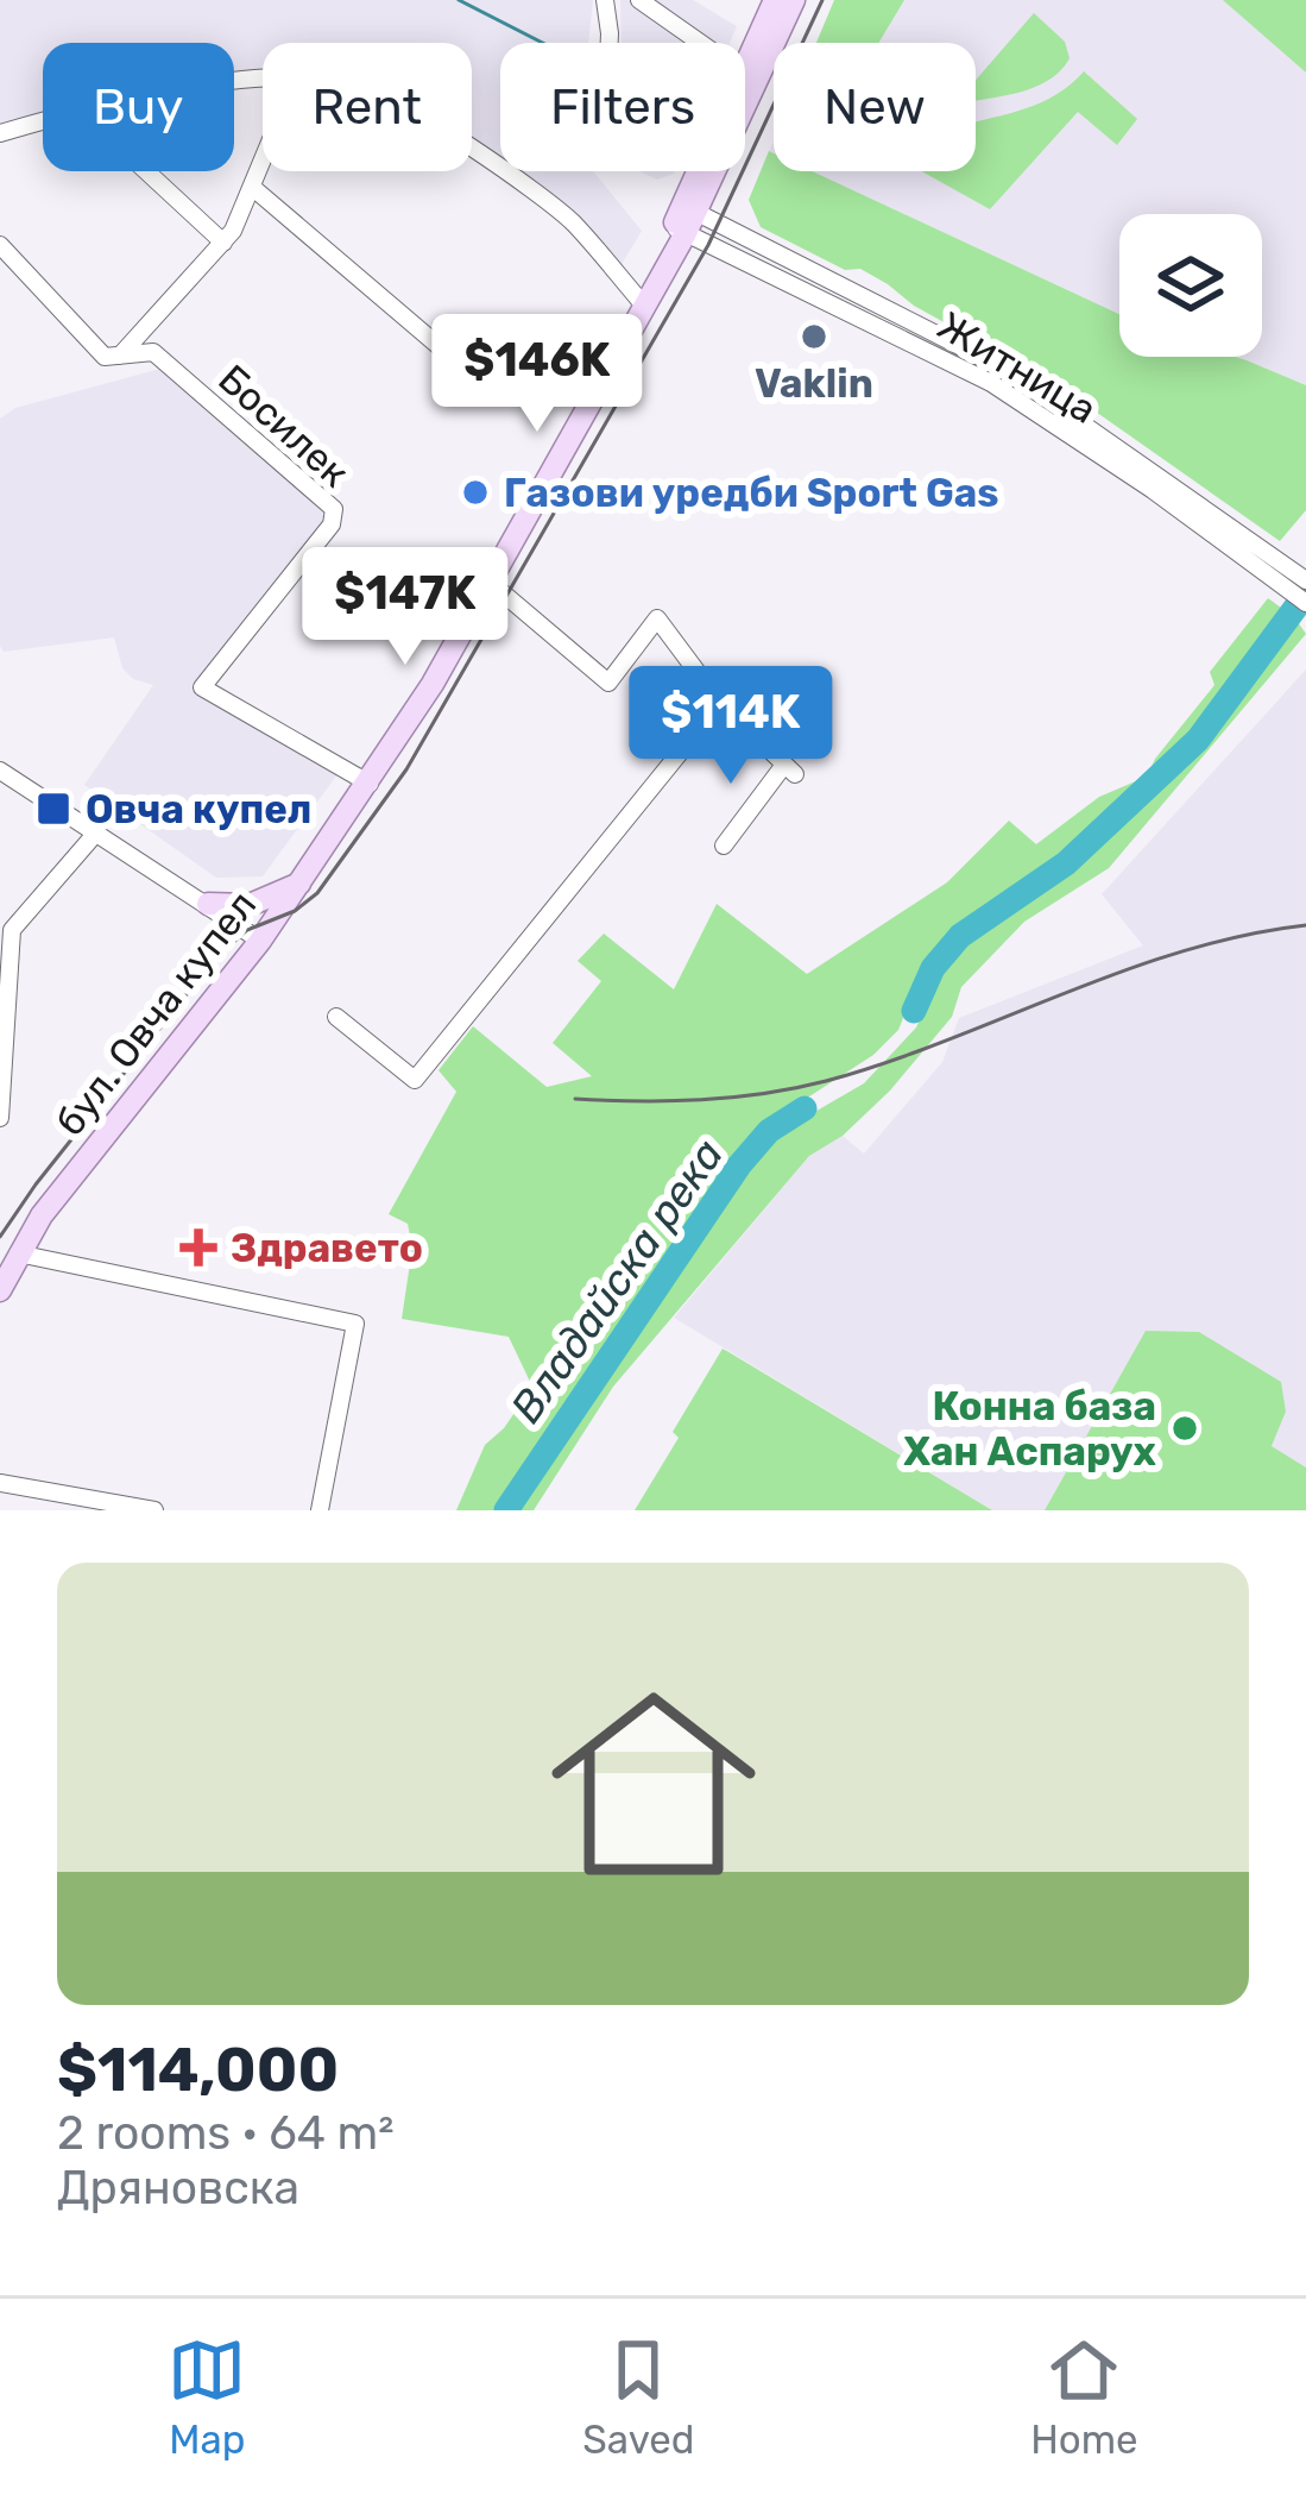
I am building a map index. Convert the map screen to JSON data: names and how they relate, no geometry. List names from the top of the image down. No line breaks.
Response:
{"streets":{"main road":["бул. Овча купел"],"street":["Житница","Босилек"]},"crossings":[["Житница","бул. Овча купел"],["Босилек","бул. Овча купел"]],"water":["Владайска река"],"places":{"other":["Vaklin","Газови уредби Sport Gas","Конна база Хан Аспарух"],"transit":["Овча купел"],"health":["Здравето"]},"page":{"chip":["Buy","Rent","Filters","New"],"price":["$146K","$147K","$114K"],"list":[{"name":"$114,000","note":"2 rooms · 64 m² · Дряновска"}],"tabs":["Map","Saved","Home"]}}
